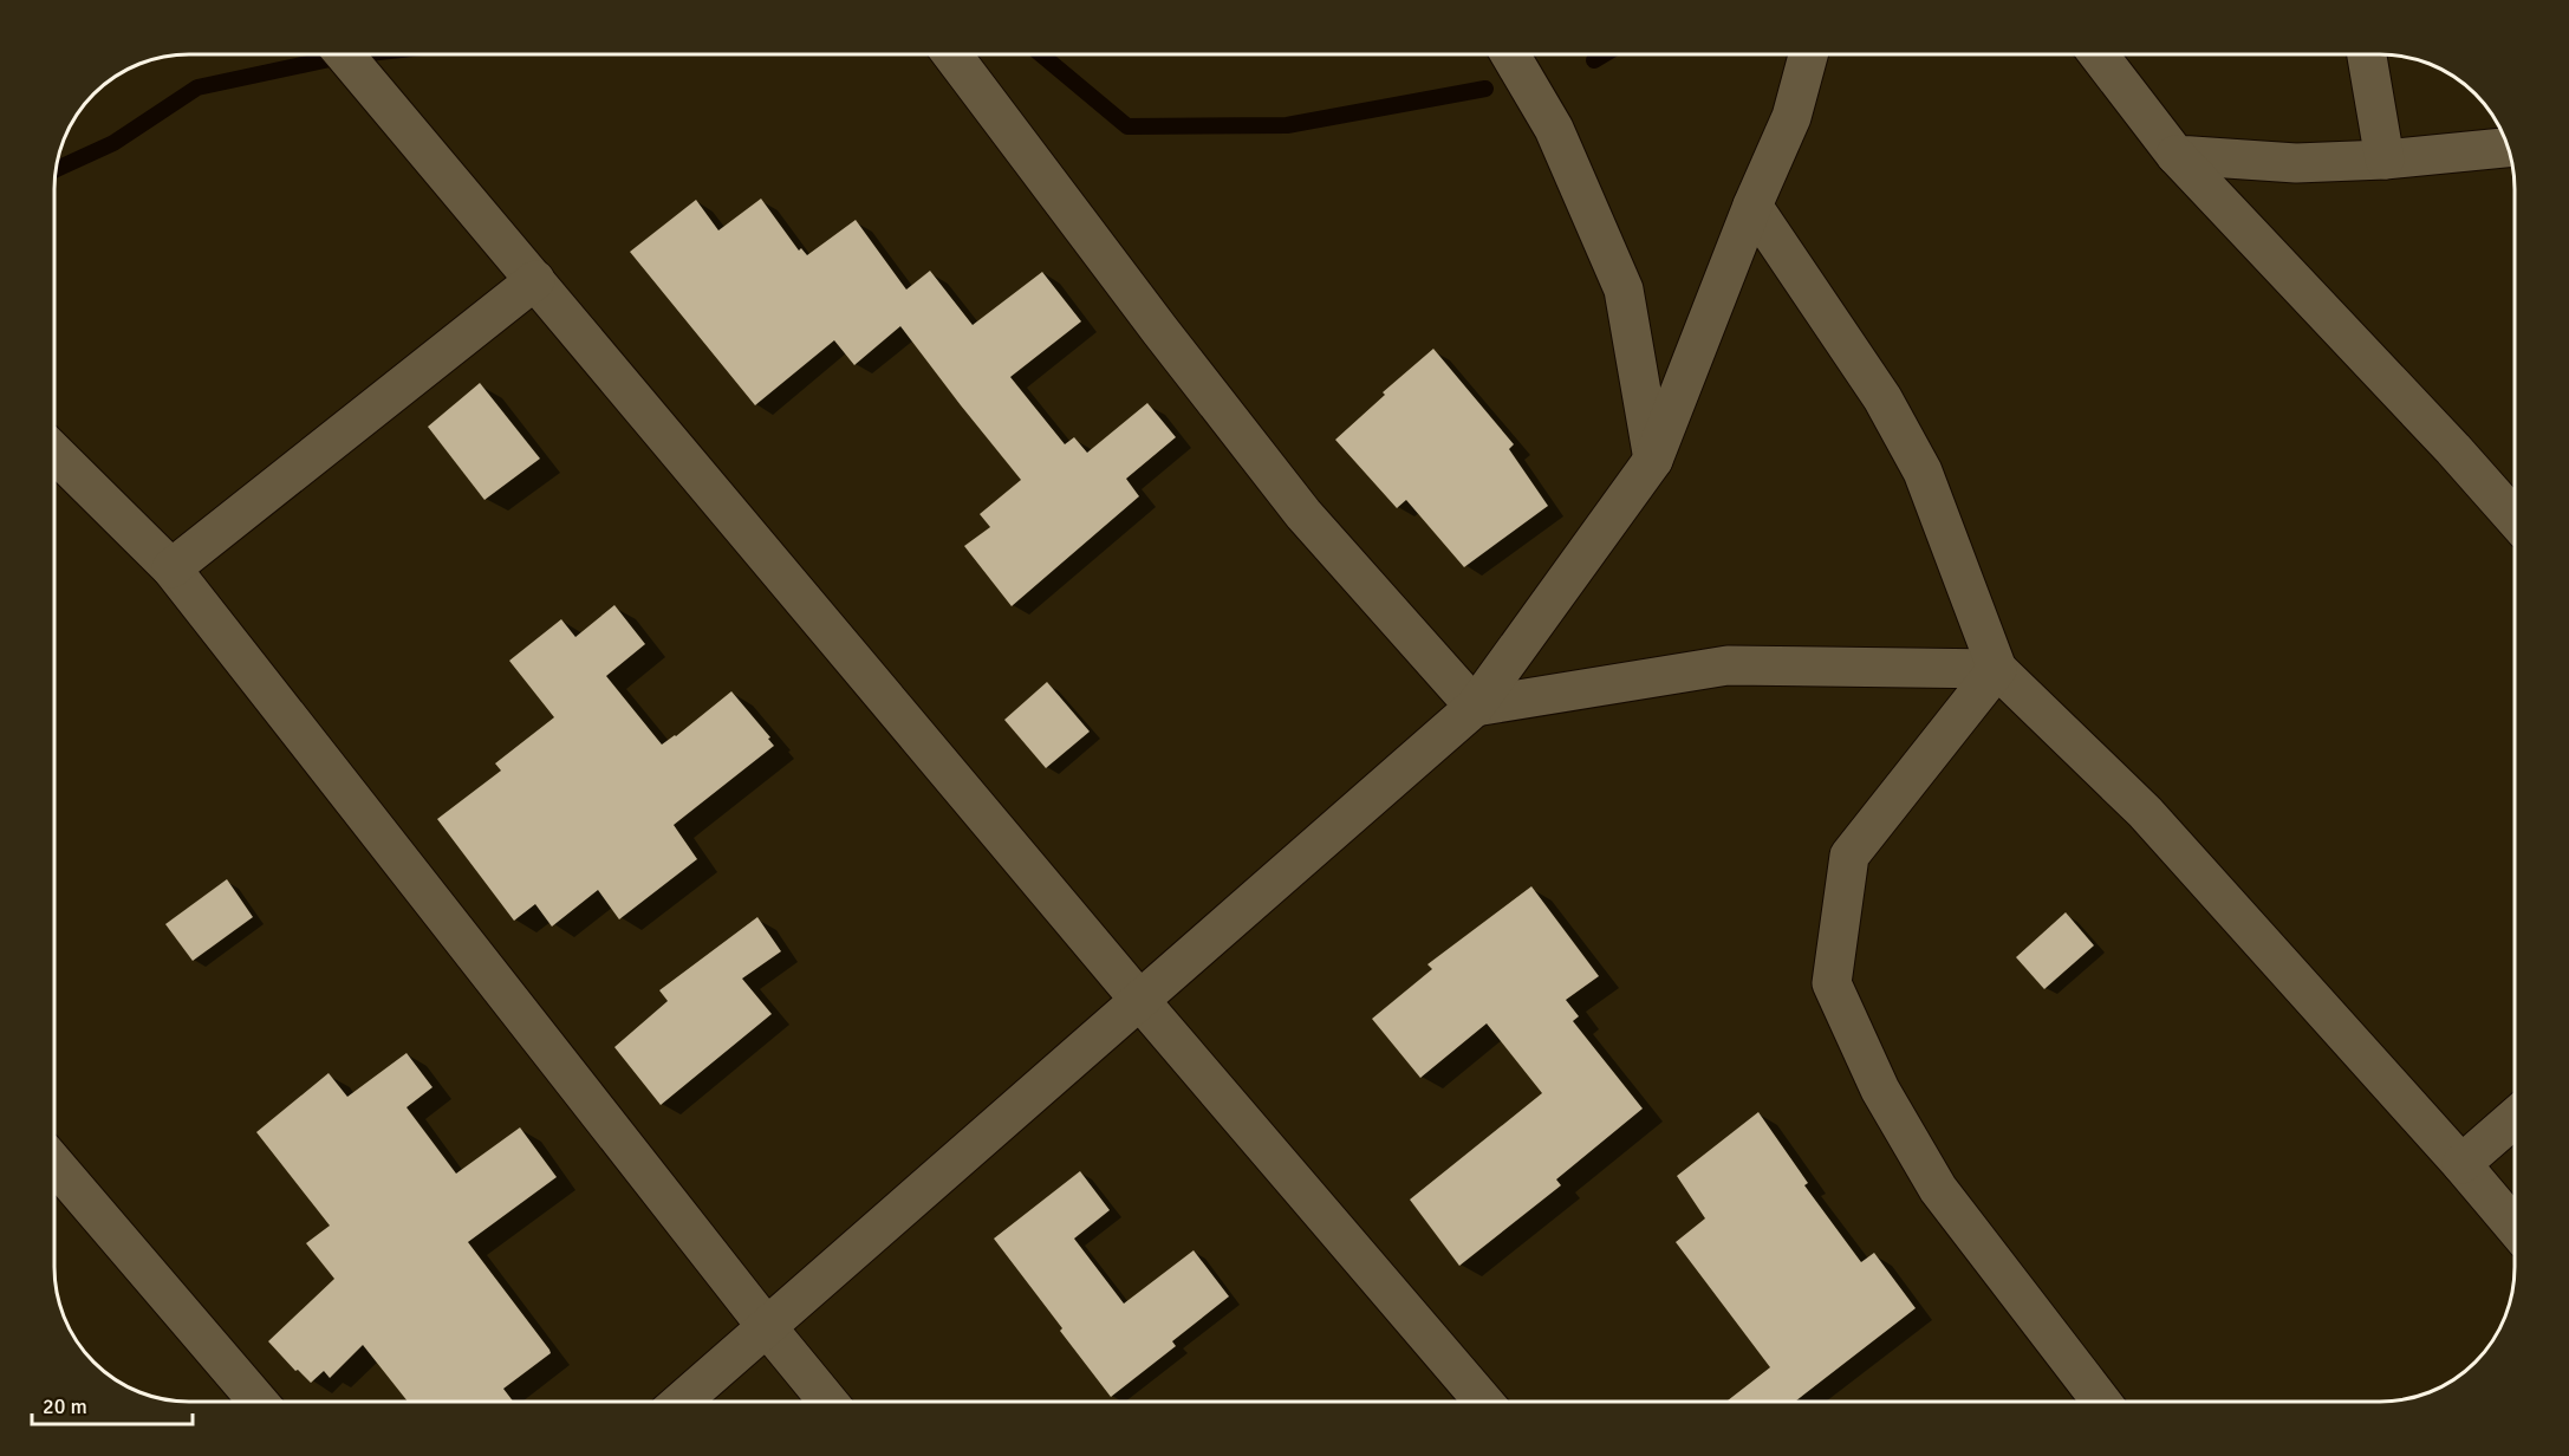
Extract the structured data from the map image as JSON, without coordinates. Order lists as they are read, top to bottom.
{
  "scale_bar": "20 m"
}
